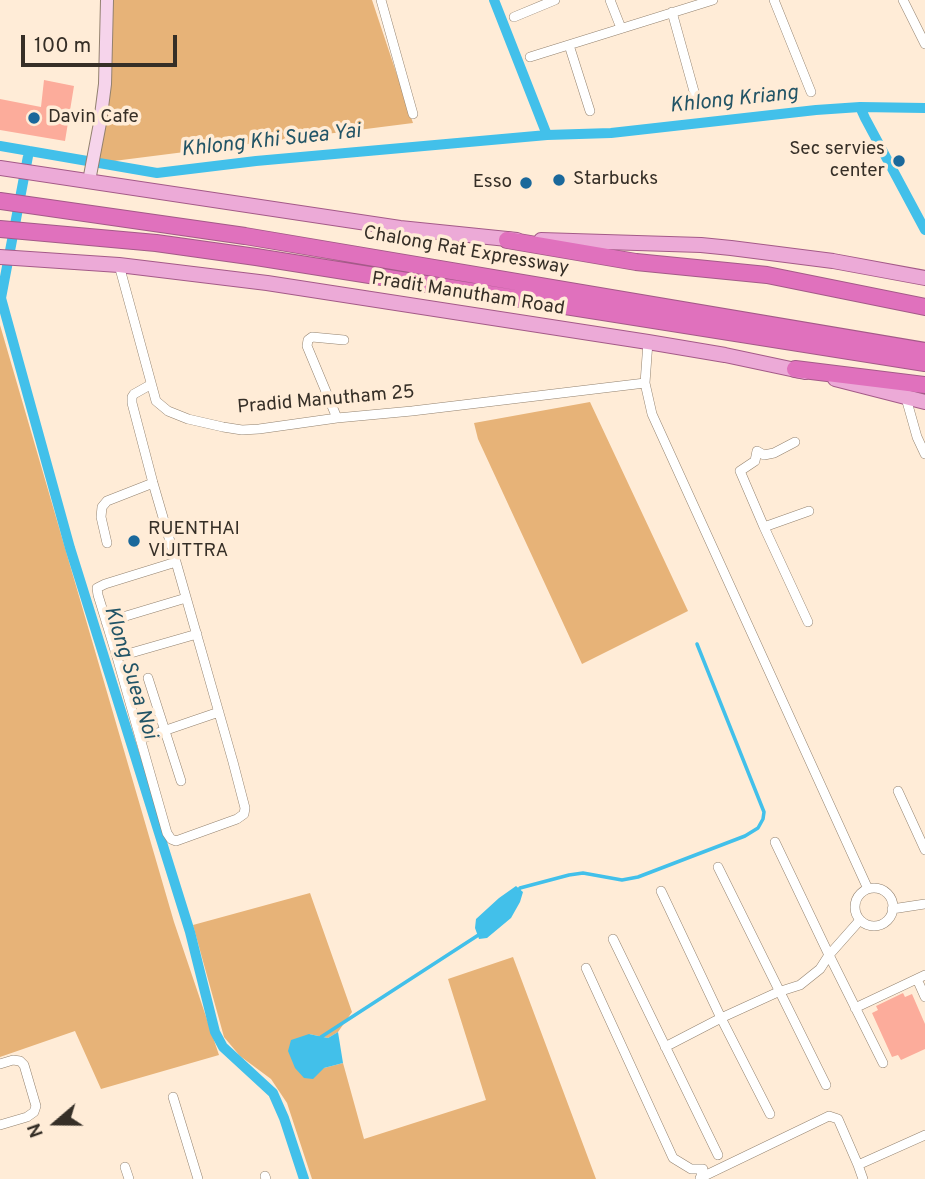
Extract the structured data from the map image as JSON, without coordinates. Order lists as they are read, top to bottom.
{
  "streets": {
    "highway": ["Chalong Rat Expressway"],
    "main road": ["Pradit Manutham Road"],
    "street": ["Pradid Manutham 25"]
  },
  "crossings": [
    ["Pradit Manutham Road", "Pradid Manutham 25"]
  ],
  "water": ["Khlong Kriang", "Khlong Khi Suea Yai", "Klong Suea Noi"],
  "places": [
    "Davin Cafe",
    "Sec servies center",
    "Starbucks",
    "Esso",
    "RUENTHAI VIJITTRA"
  ],
  "scale_bar": "100 m",
  "north": "left"
}
